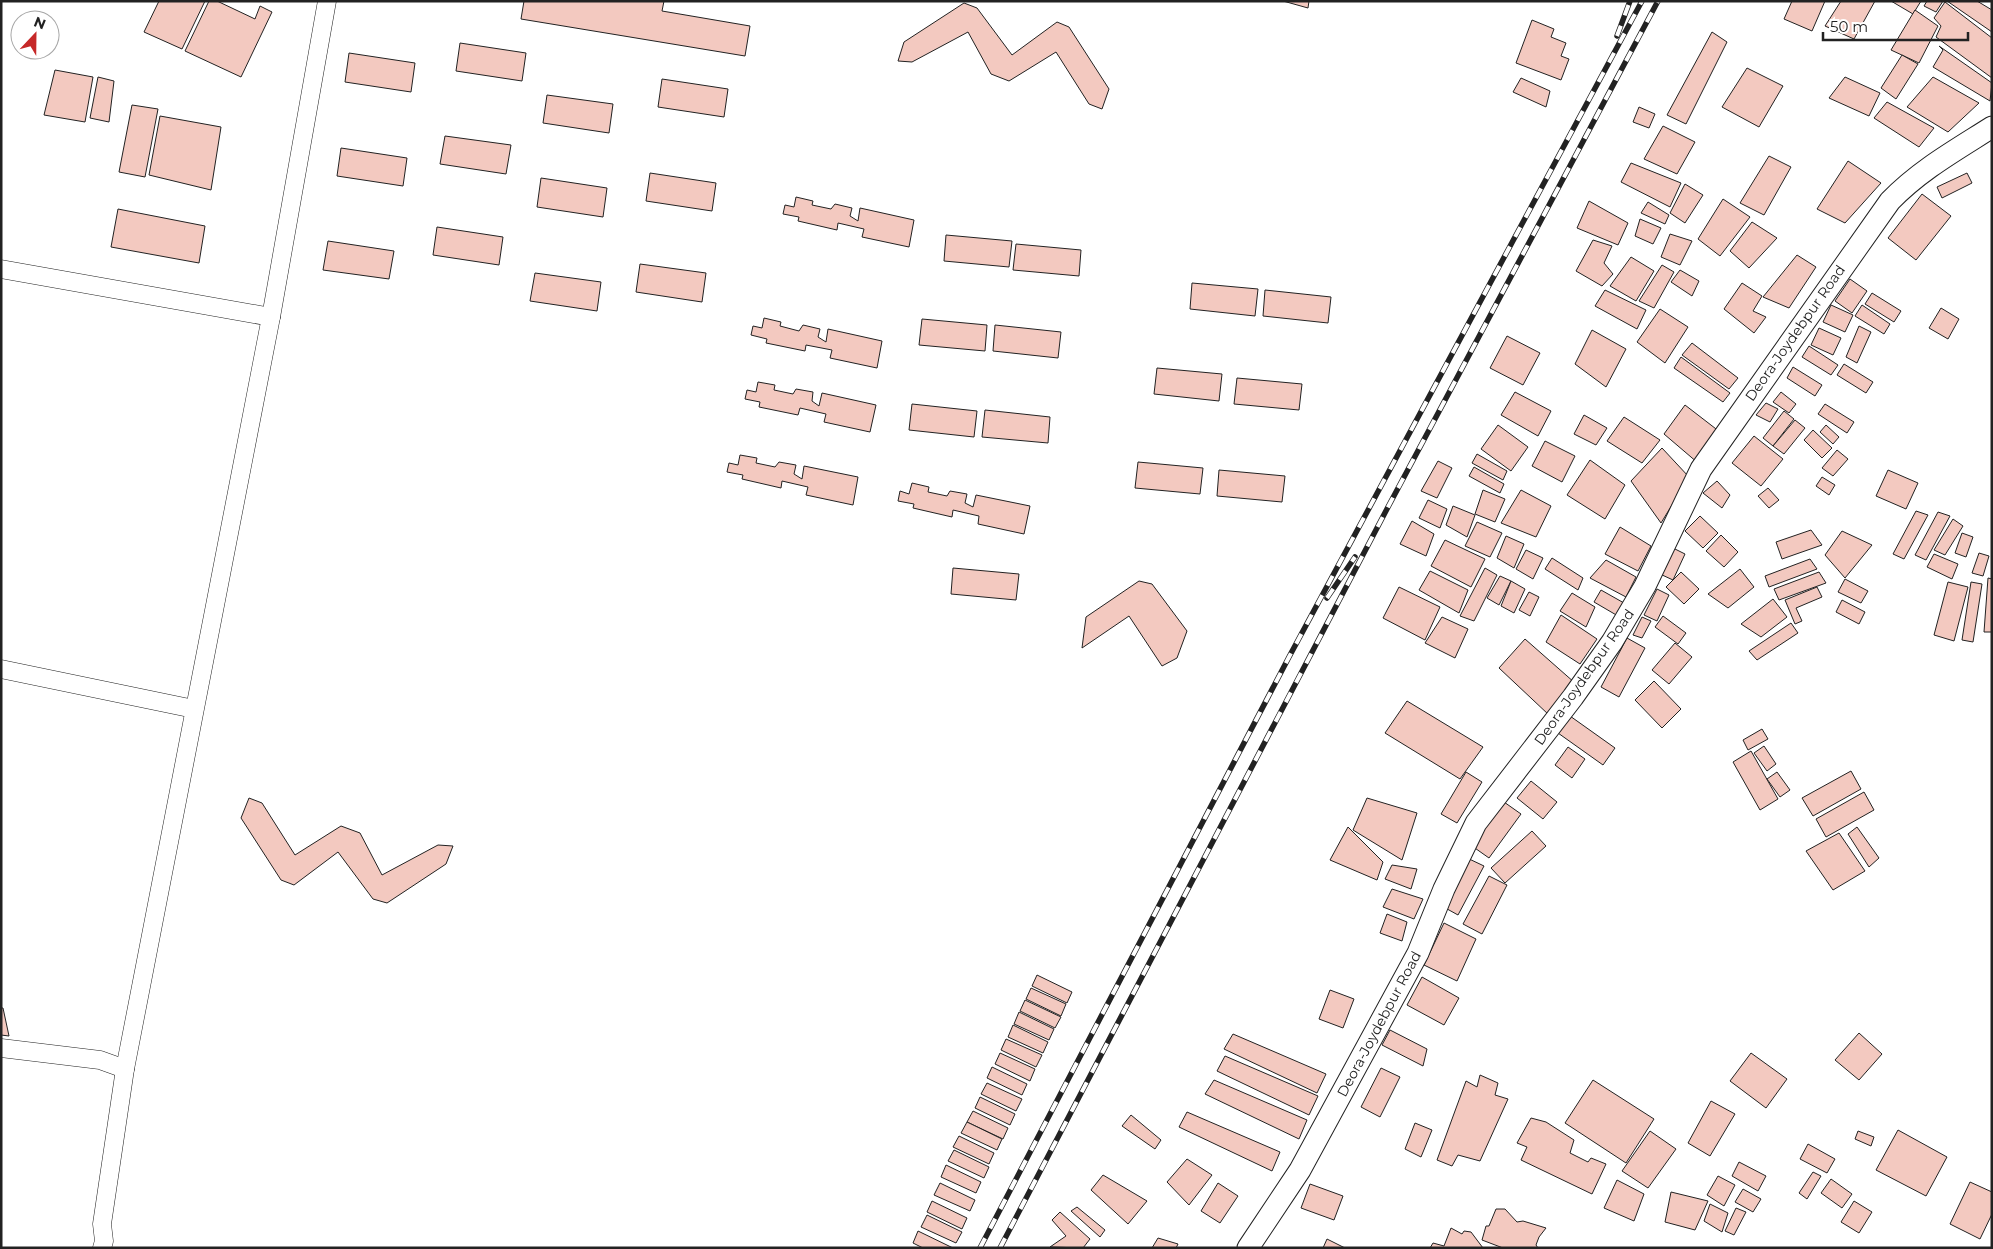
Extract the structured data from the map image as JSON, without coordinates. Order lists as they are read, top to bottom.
{
  "streets": {
    "street": ["Deora-Joydebpur Road"]
  },
  "scale_bar": "50 m",
  "north": "top"
}
